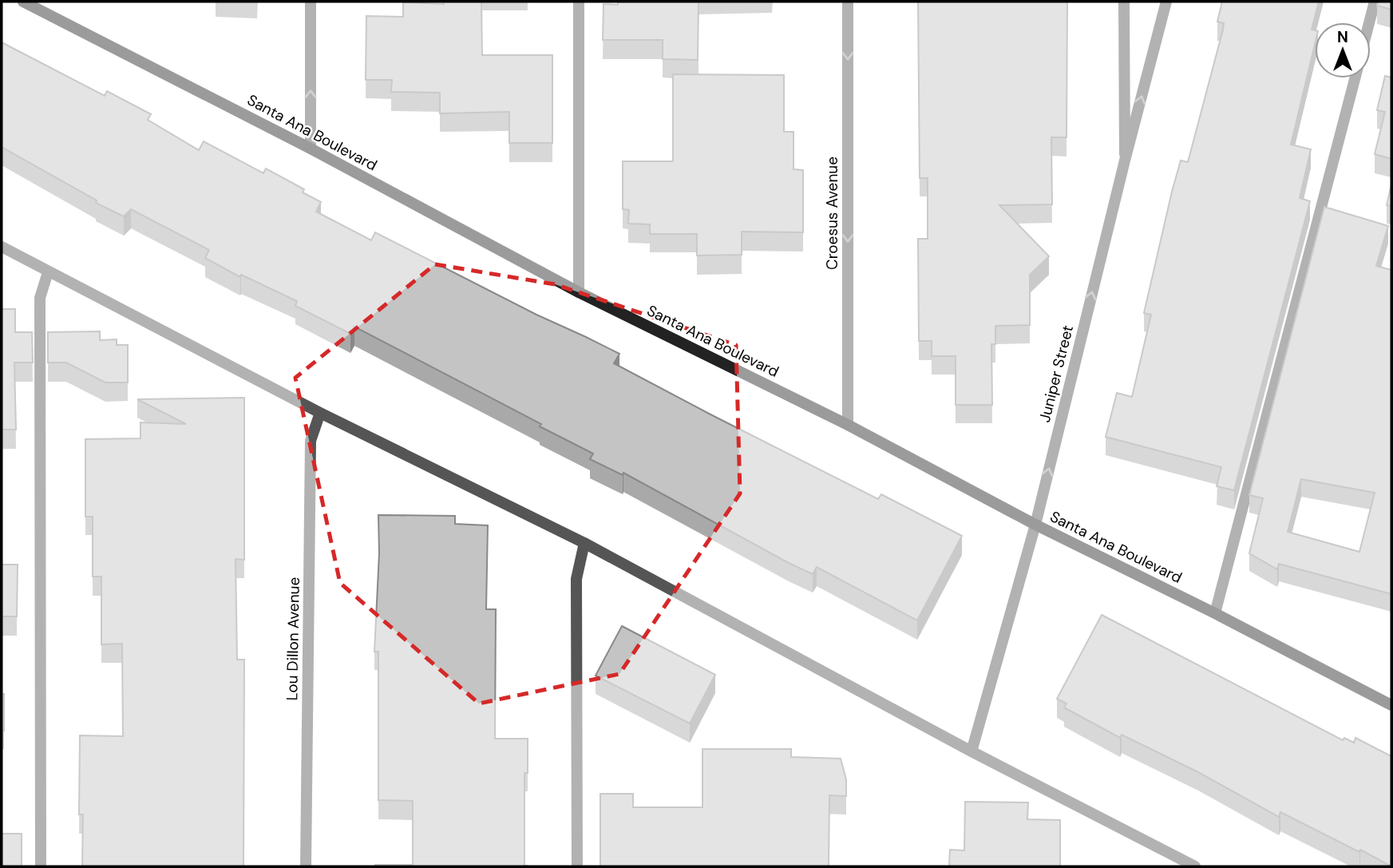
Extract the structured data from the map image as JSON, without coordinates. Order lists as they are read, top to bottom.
{
  "streets": {
    "street": [
      "Santa Ana Boulevard",
      "Croesus Avenue",
      "Juniper Street",
      "Lou Dillon Avenue"
    ]
  },
  "crossings": [
    ["Santa Ana Boulevard", "Croesus Avenue"],
    ["Santa Ana Boulevard", "Juniper Street"]
  ],
  "one_way": ["Croesus Avenue", "Juniper Street"],
  "north": "top"
}
